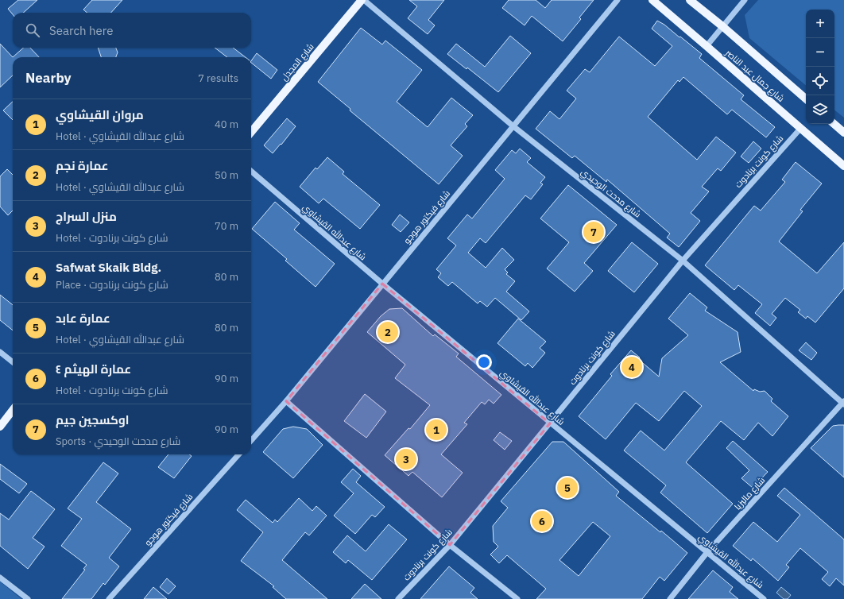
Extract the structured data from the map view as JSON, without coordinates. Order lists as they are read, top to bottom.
{
  "streets": {
    "main road": ["شارع المجدل", "شارع جمال عبد الناصر"],
    "street": [
      "شارع كونت برنادوت",
      "شارع مدحت الوحيدي",
      "شارع فيكتور هوجو",
      "شارع عبدالله القيشاوي",
      "شارع ماليزيا"
    ]
  },
  "crossings": [
    ["شارع المجدل", "شارع مدحت الوحيدي"],
    ["شارع جمال عبد الناصر", "شارع كونت برنادوت"],
    ["شارع كونت برنادوت", "شارع مدحت الوحيدي"],
    ["شارع كونت برنادوت", "شارع عبدالله القيشاوي"],
    ["شارع مدحت الوحيدي", "شارع فيكتور هوجو"],
    ["شارع مدحت الوحيدي", "شارع ماليزيا"],
    ["شارع فيكتور هوجو", "شارع عبدالله القيشاوي"],
    ["شارع عبدالله القيشاوي", "شارع ماليزيا"]
  ],
  "page": {
    "map_buttons": ["+", "−"],
    "search": "Search here",
    "heading": ["Nearby", "7 results"],
    "list": [
      {
        "mark": "1",
        "name": "مروان القيشاوي",
        "note": "Hotel · شارع عبدالله القيشاوي",
        "value": "40 m"
      },
      {
        "mark": "2",
        "name": "عمارة نجم",
        "note": "Hotel · شارع عبدالله القيشاوي",
        "value": "50 m"
      },
      {
        "mark": "3",
        "name": "منزل السراج",
        "note": "Hotel · شارع كونت برنادوت",
        "value": "70 m"
      },
      {
        "mark": "4",
        "name": "Safwat Skaik Bldg.",
        "note": "Place · شارع كونت برنادوت",
        "value": "80 m"
      },
      {
        "mark": "5",
        "name": "عمارة عابد",
        "note": "Hotel · شارع عبدالله القيشاوي",
        "value": "80 m"
      },
      {
        "mark": "6",
        "name": "عمارة الهيثم ٤",
        "note": "Hotel · شارع كونت برنادوت",
        "value": "90 m"
      },
      {
        "mark": "7",
        "name": "اوكسجين جيم",
        "note": "Sports · شارع مدحت الوحيدي",
        "value": "90 m"
      }
    ],
    "pins": [
      "7",
      "2",
      "4",
      "1",
      "3",
      "5",
      "6"
    ]
  }
}
